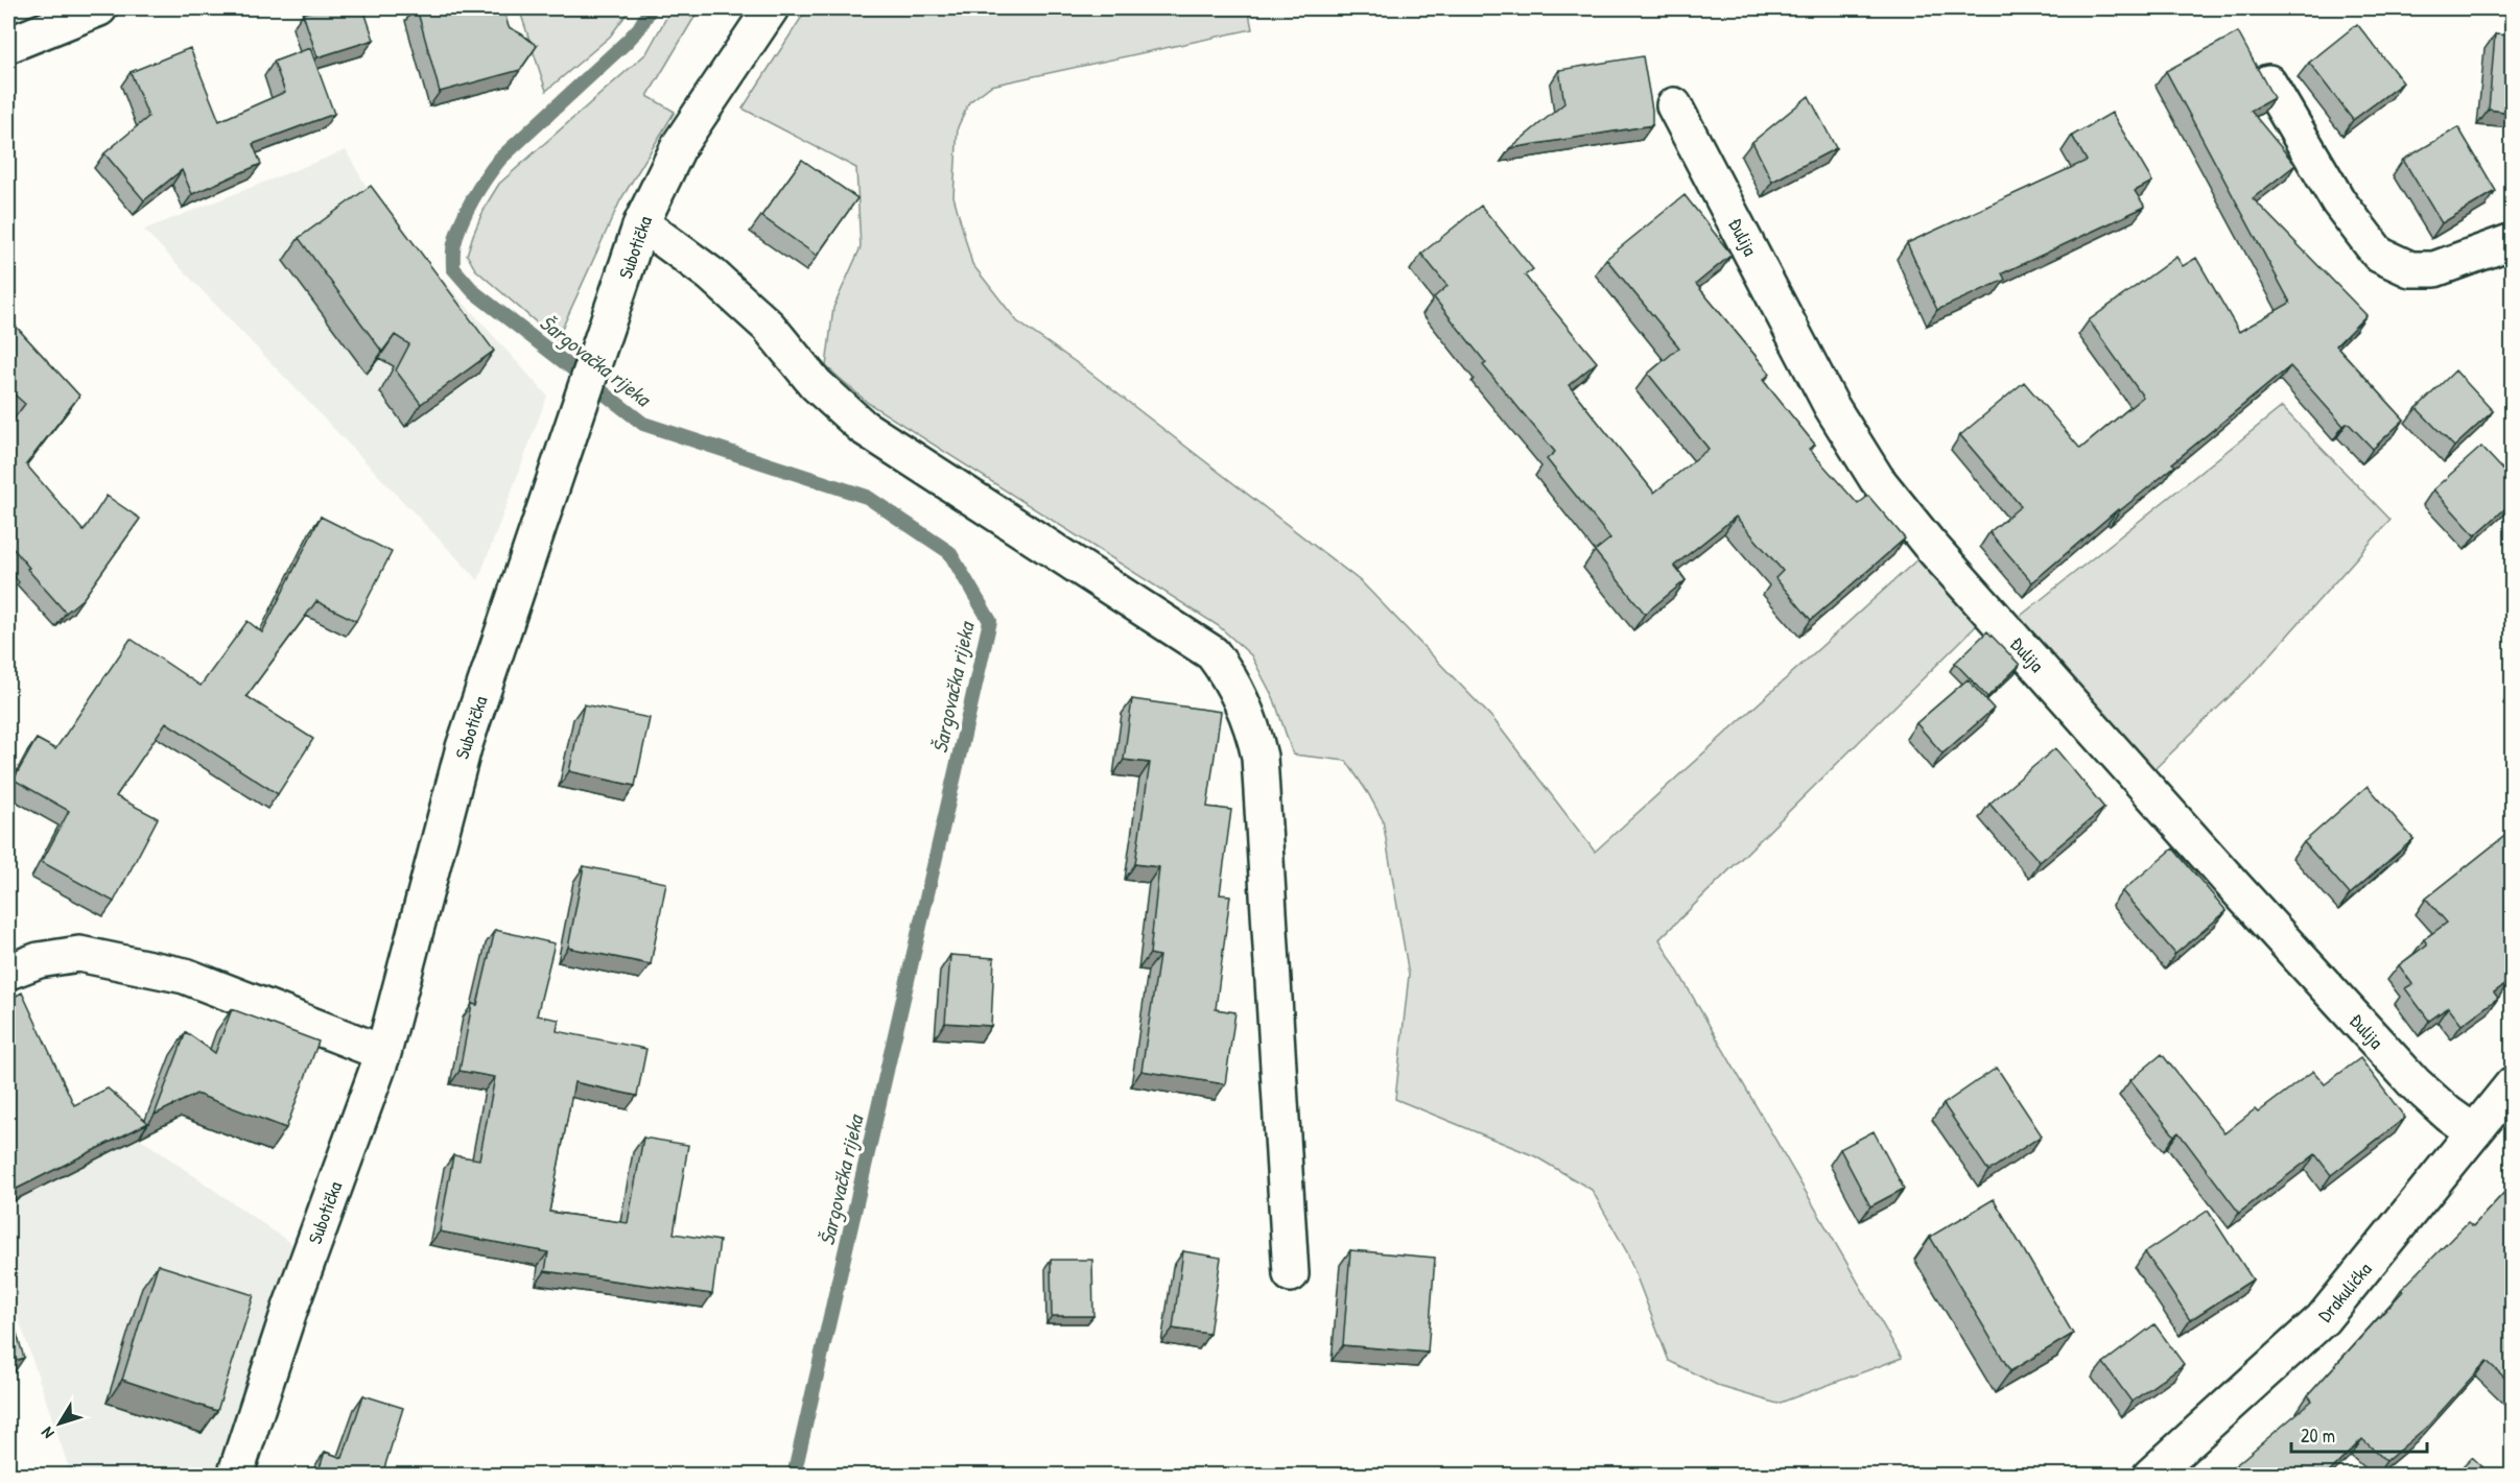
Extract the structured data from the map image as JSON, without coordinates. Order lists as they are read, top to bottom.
{
  "streets": {
    "street": ["Đulija", "Subotička", "Drakulićka"]
  },
  "crossings": [
    ["Đulija", "Drakulićka"]
  ],
  "water": ["Šargovačka rijeka"],
  "scale_bar": "20 m",
  "north": "bottom left"
}
